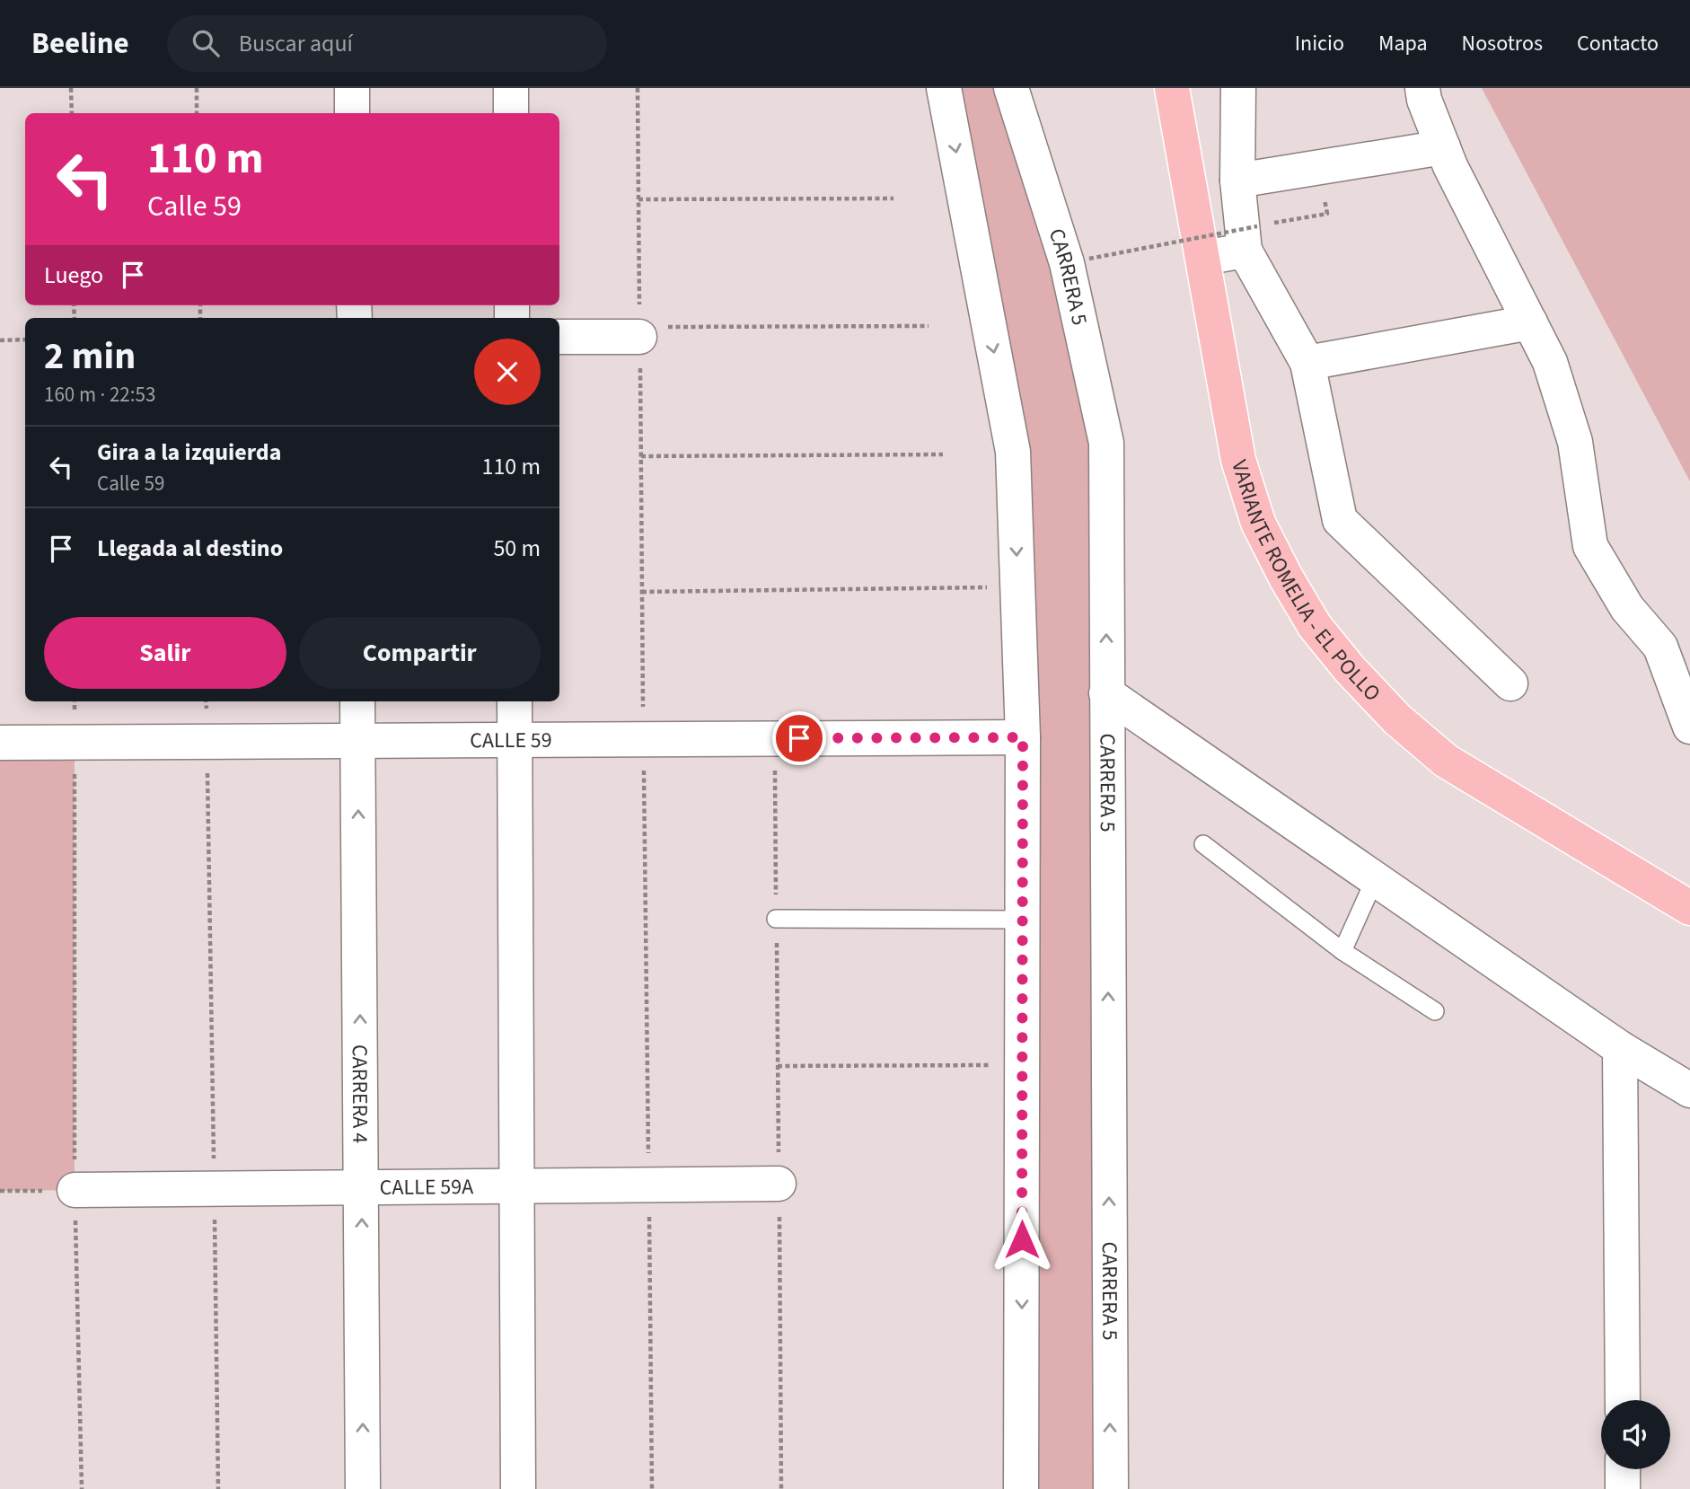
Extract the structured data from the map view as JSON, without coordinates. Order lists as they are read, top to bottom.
{
  "streets": {
    "highway": ["VARIANTE ROMELIA - EL POLLO"],
    "street": [
      "CARRERA 5",
      "CALLE 59",
      "CARRERA 4",
      "CALLE 59A"
    ]
  },
  "crossings": [
    ["CALLE 59", "CARRERA 4"],
    ["CARRERA 4", "CALLE 59A"]
  ],
  "page": {
    "header": "Beeline",
    "search": "Buscar aquí",
    "nav": [
      "Inicio",
      "Mapa",
      "Nosotros",
      "Contacto"
    ],
    "turn": ["110 m", "Calle 59"],
    "then": "Luego",
    "heading": ["2 min", "160 m · 22:53"],
    "list": [
      {
        "name": "Gira a la izquierda",
        "note": "Calle 59",
        "value": "110 m"
      },
      {
        "name": "Llegada al destino",
        "value": "50 m"
      }
    ],
    "buttons": ["Salir", "Compartir"]
  }
}
